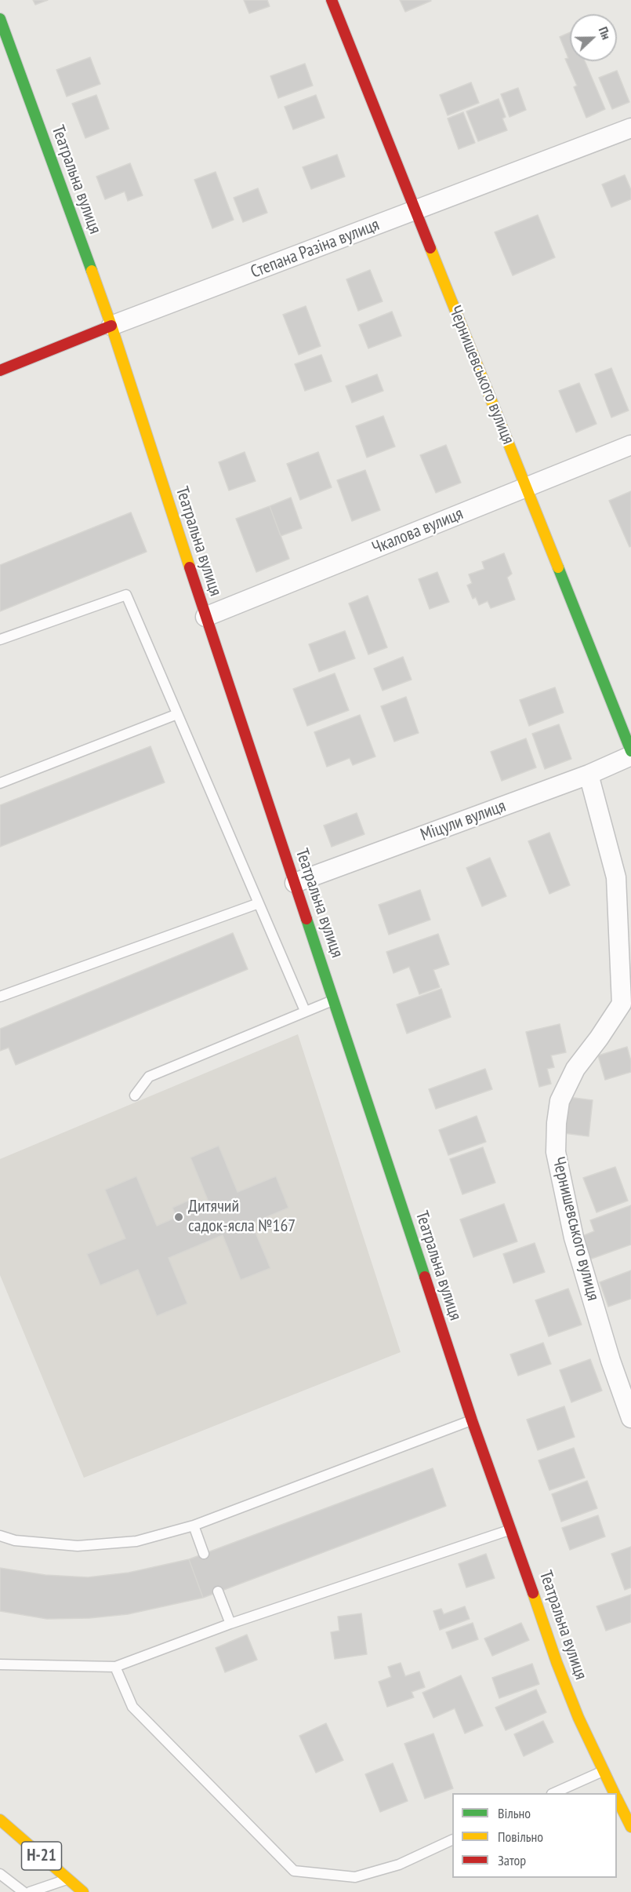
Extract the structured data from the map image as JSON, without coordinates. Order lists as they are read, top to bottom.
{
  "streets": {
    "street": [
      "Театральна вулиця",
      "Степана Разіна вулиця",
      "Чернишевського вулиця",
      "Чкалова вулиця",
      "Міцули вулиця",
      "Н-21"
    ]
  },
  "crossings": [
    ["Театральна вулиця", "Степана Разіна вулиця"],
    ["Театральна вулиця", "Чкалова вулиця"],
    ["Театральна вулиця", "Міцули вулиця"],
    ["Степана Разіна вулиця", "Чернишевського вулиця"],
    ["Чернишевського вулиця", "Чкалова вулиця"],
    ["Чернишевського вулиця", "Міцули вулиця"]
  ],
  "places": ["Дитячий садок-ясла №167"],
  "legend": ["Вільно", "Повільно", "Затор"],
  "north": "right"
}
